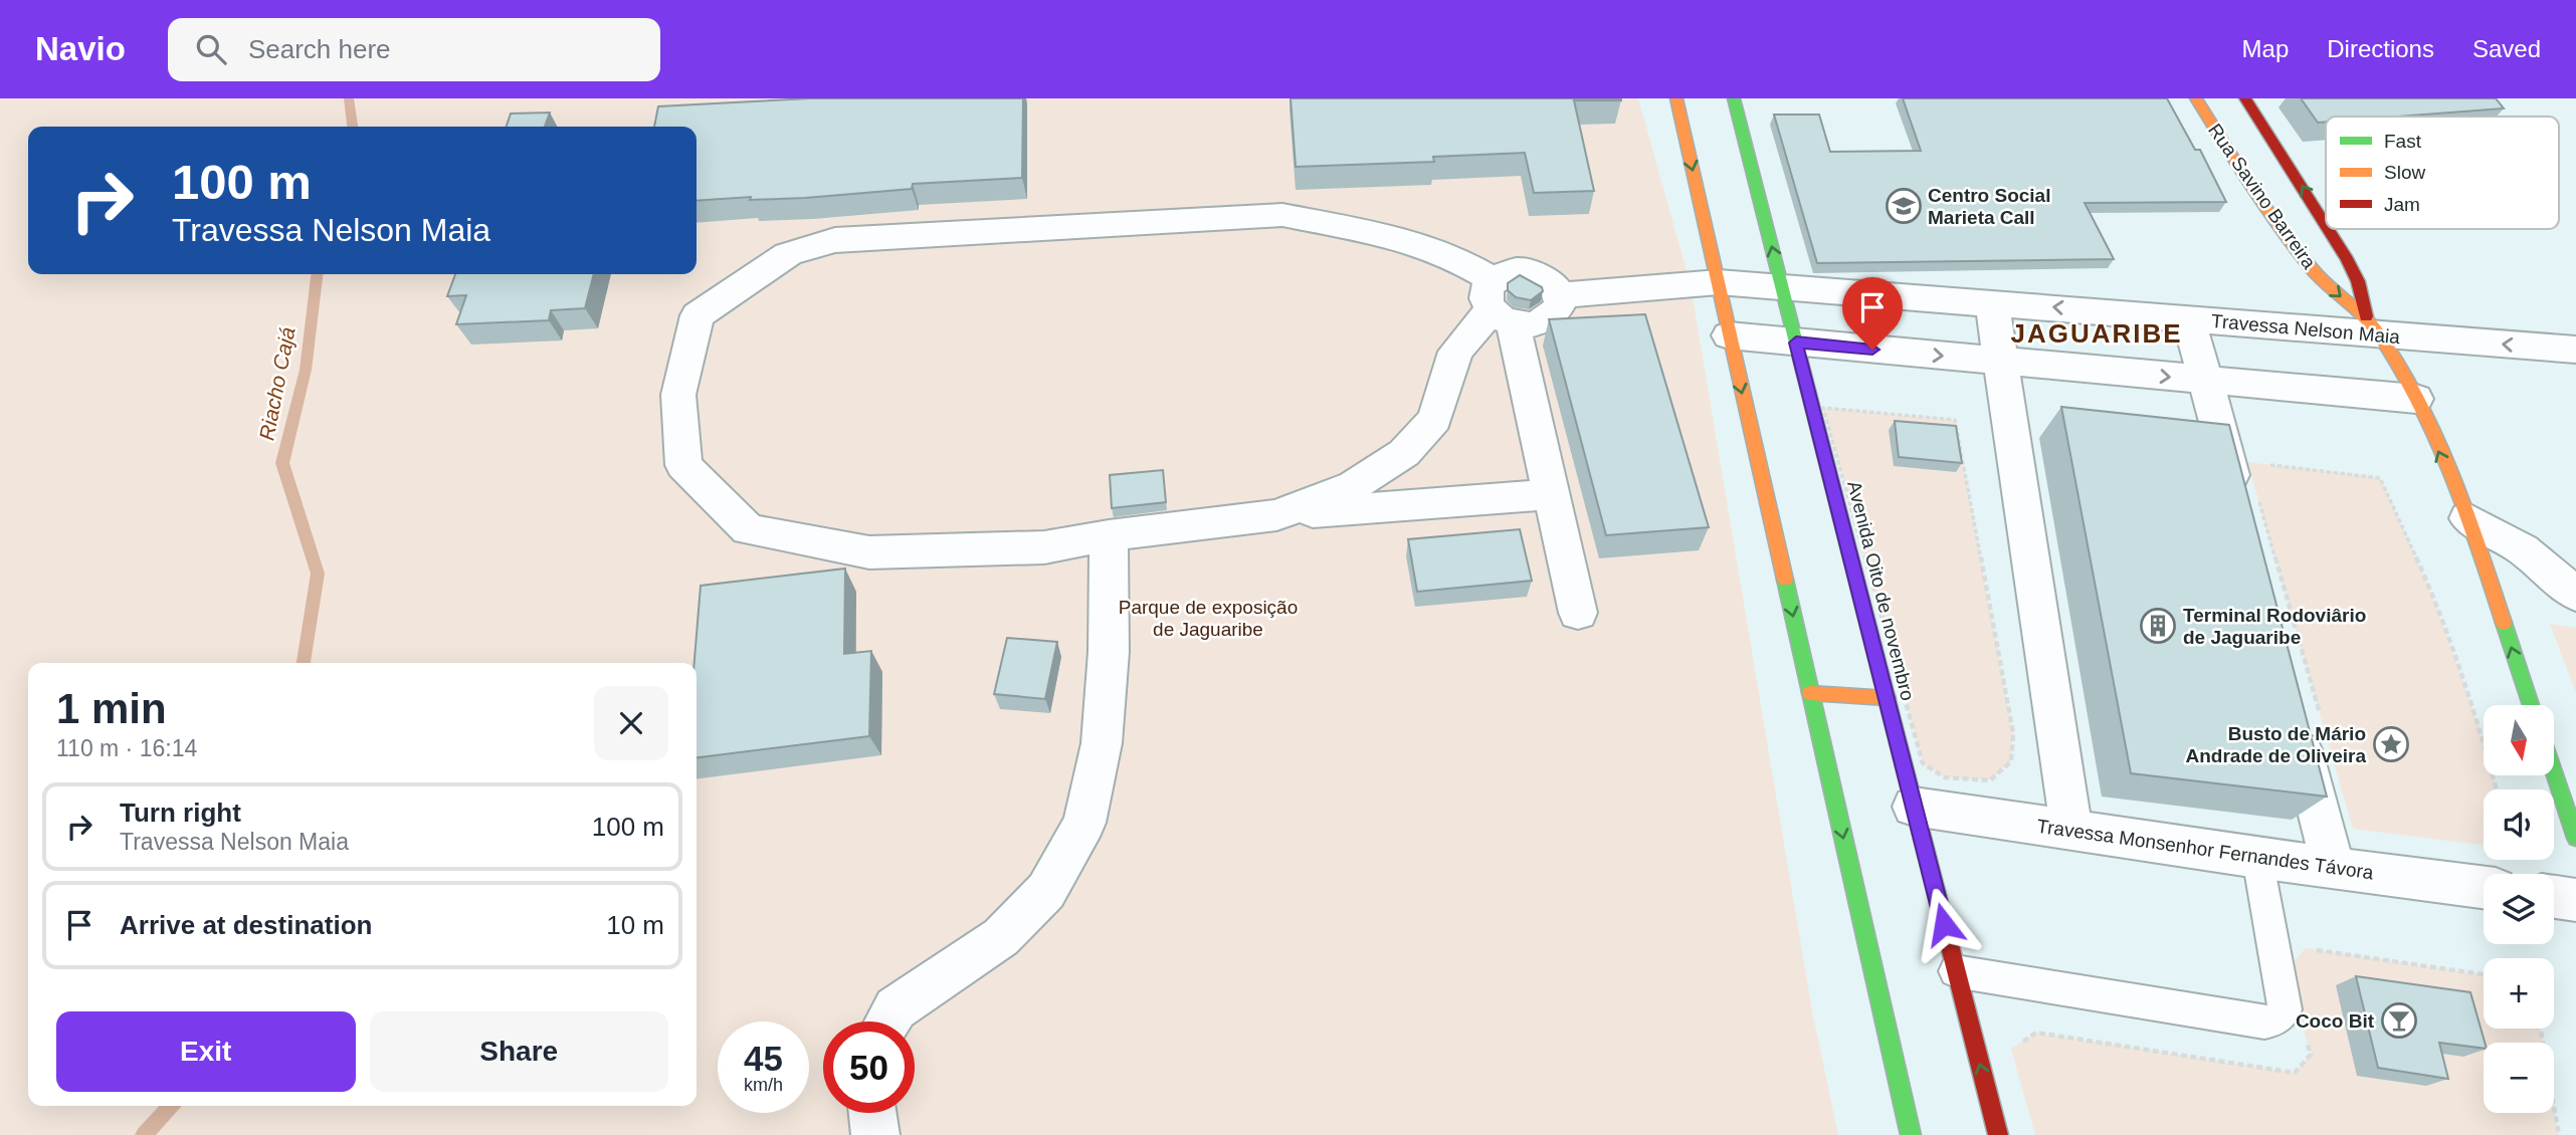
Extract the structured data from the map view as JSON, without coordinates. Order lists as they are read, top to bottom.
{
  "streets": {
    "main road": ["Rua Savino Barreira", "Avenida Oito de novembro"],
    "street": ["Travessa Nelson Maia", "Travessa Monsenhor Fernandes Távora"]
  },
  "crossings": [
    ["Rua Savino Barreira", "Travessa Nelson Maia"],
    ["Travessa Nelson Maia", "Avenida Oito de novembro"],
    ["Avenida Oito de novembro", "Travessa Monsenhor Fernandes Távora"]
  ],
  "districts": ["JAGUARIBE"],
  "water": ["Riacho Cajá"],
  "parks": ["Parque de exposição de Jaguaribe"],
  "places": {
    "school or university": ["Centro Social Marieta Call"],
    "building": ["Terminal Rodoviârio de Jaguaribe"],
    "place": ["Busto de Mário Andrade de Oliveira"],
    "bar": ["Coco Bit"]
  },
  "legend": ["Fast", "Slow", "Jam"],
  "north": "bottom",
  "page": {
    "header": "Navio",
    "search": "Search here",
    "nav": ["Map", "Directions", "Saved"],
    "turn": ["100 m", "Travessa Nelson Maia"],
    "heading": ["1 min", "110 m · 16:14"],
    "map_buttons": ["+", "−"],
    "list": [
      {
        "name": "Turn right",
        "note": "Travessa Nelson Maia",
        "value": "100 m"
      },
      {
        "name": "Arrive at destination",
        "value": "10 m"
      }
    ],
    "buttons": ["Exit", "Share"],
    "speed": "45 km/h",
    "limit": "50"
  }
}
